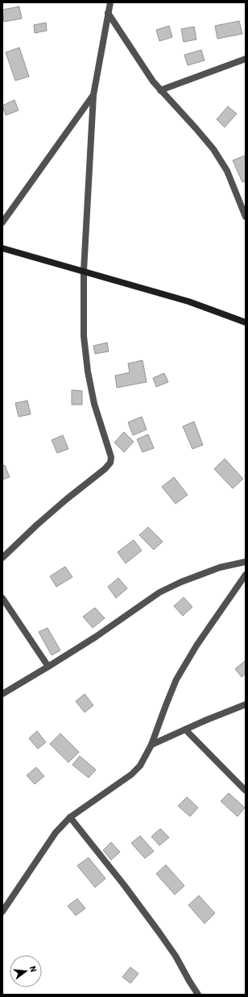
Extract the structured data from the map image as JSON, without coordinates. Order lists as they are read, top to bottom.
{
  "north": "right"
}
